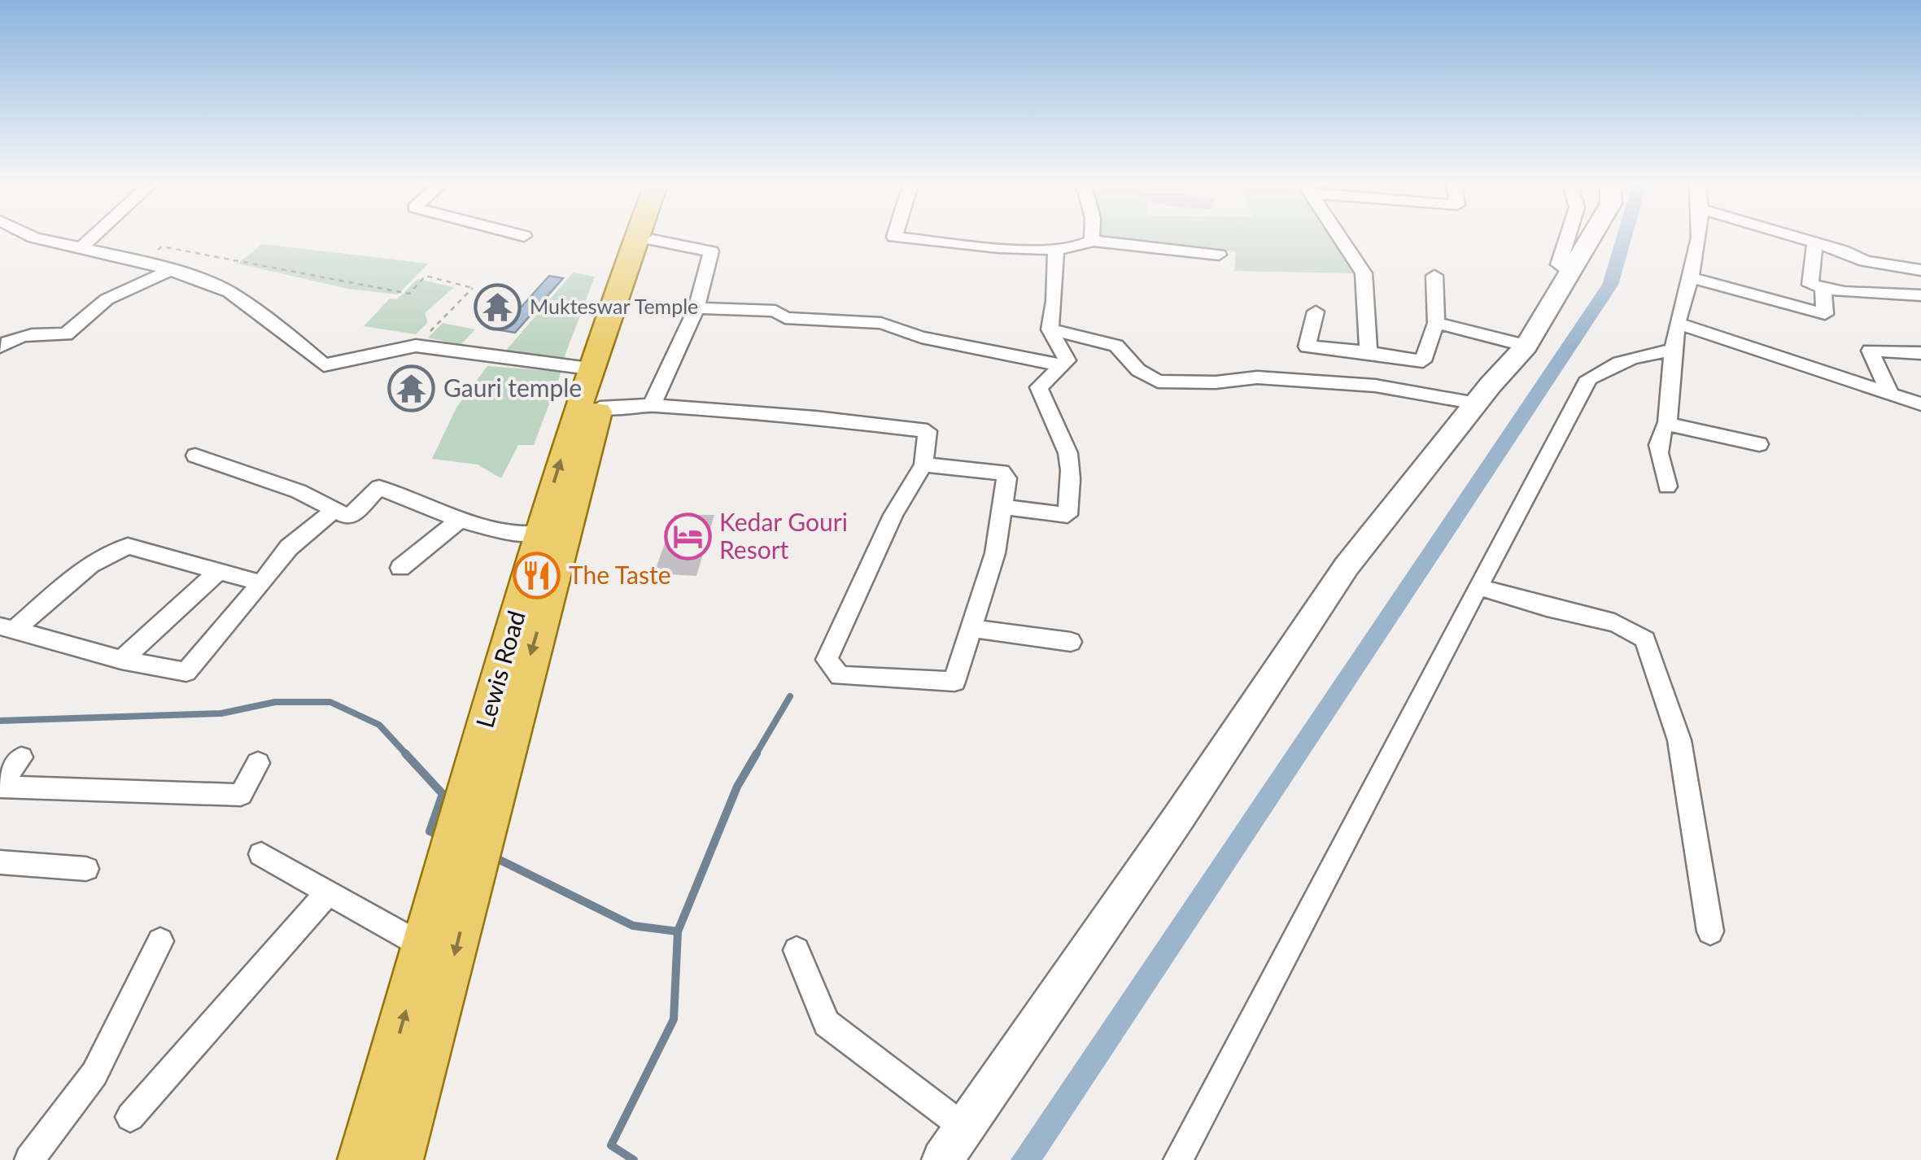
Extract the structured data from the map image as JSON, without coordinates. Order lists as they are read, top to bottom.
{
  "streets": {
    "main road": ["Lewis Road"]
  },
  "places": {
    "temple": ["Mukteswar Temple", "Gauri temple"],
    "hotel": ["Kedar Gouri Resort"],
    "restaurant": ["The Taste"]
  }
}
